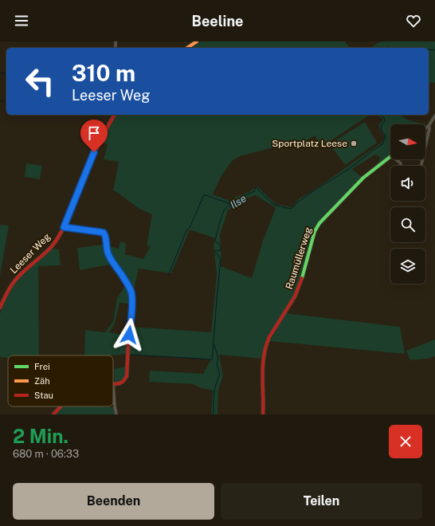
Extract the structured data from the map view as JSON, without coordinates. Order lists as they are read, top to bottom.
{
  "streets": {
    "street": ["Leeser Weg", "Raumüllerweg"]
  },
  "water": ["Ilse"],
  "places": ["Sportplatz Leese"],
  "legend": ["Frei", "Zäh", "Stau"],
  "north": "right",
  "page": {
    "header": "Beeline",
    "turn": ["310 m", "Leeser Weg"],
    "heading": ["2 Min.", "680 m · 06:33"],
    "buttons": ["Beenden", "Teilen"]
  }
}
